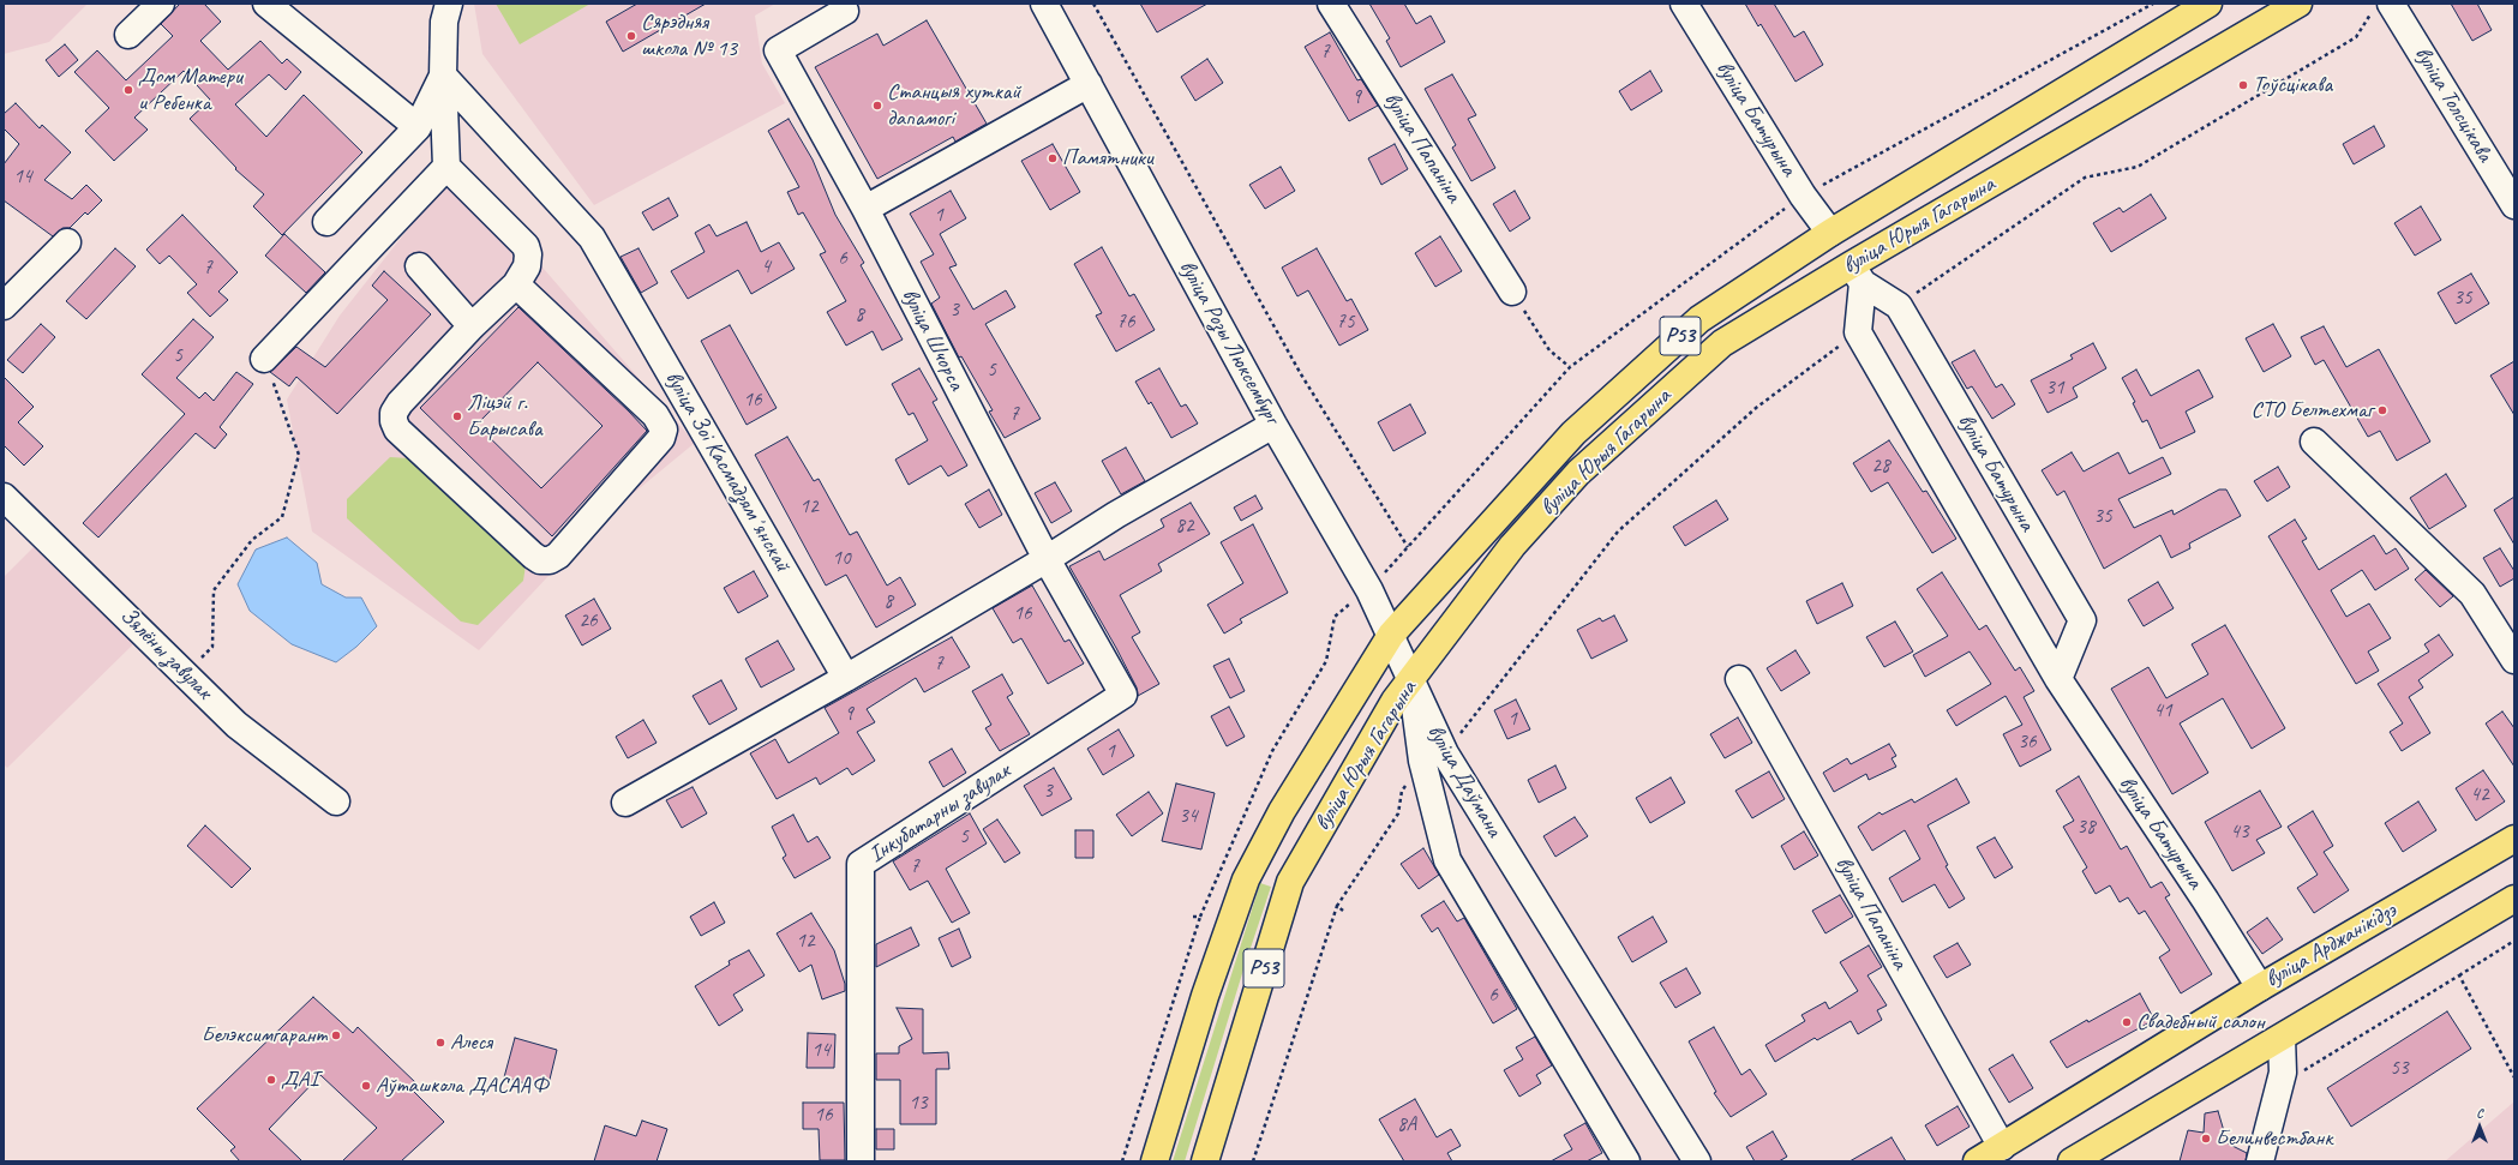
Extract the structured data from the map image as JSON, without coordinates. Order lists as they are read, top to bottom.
{
  "streets": {
    "main road": ["вуліца Юрыя Гагарына", "Р53", "вуліца Арджанікідзэ"],
    "street": [
      "вуліца Толсцікава",
      "вуліца Батурына",
      "вуліца Папаніна",
      "вуліца Шчорса",
      "вуліца Розы Люксембург",
      "вуліца Зоі Касмадзямʼянскай",
      "Зялёны завулак",
      "вуліца Даўмана",
      "Інкубатарны завулак"
    ]
  },
  "crossings": [
    ["вуліца Батурына", "вуліца Юрыя Гагарына"],
    ["вуліца Батурына", "вуліца Арджанікідзэ"],
    ["вуліца Папаніна", "вуліца Арджанікідзэ"],
    ["вуліца Юрыя Гагарына", "вуліца Розы Люксембург"],
    ["вуліца Юрыя Гагарына", "вуліца Даўмана"],
    ["вуліца Шчорса", "Інкубатарны завулак"],
    ["вуліца Розы Люксембург", "вуліца Даўмана"]
  ],
  "places": [
    "Сярэдняя школа № 13",
    "Тоўсцікава",
    "Дом Матери и Ребенка",
    "Станцыя хуткай дапамогі",
    "Памятники",
    "СТО Белтехмаг",
    "Ліцэй г. Барысава",
    "Свадебный салон",
    "Белэксимгарант",
    "Алеся",
    "ДАІ",
    "Аўташкола ДАСААФ",
    "Белинвестбанк"
  ],
  "house_numbers": [
    "7",
    "9",
    "14",
    "1",
    "6",
    "4",
    "7",
    "35",
    "3",
    "8",
    "76",
    "75",
    "5",
    "5",
    "31",
    "16",
    "7",
    "28",
    "12",
    "35",
    "82",
    "10",
    "8",
    "16",
    "26",
    "7",
    "41",
    "9",
    "1",
    "36",
    "1",
    "3",
    "42",
    "34",
    "38",
    "43",
    "5",
    "7",
    "12",
    "6",
    "14",
    "53",
    "13",
    "16",
    "8А"
  ],
  "north": "top"
}
